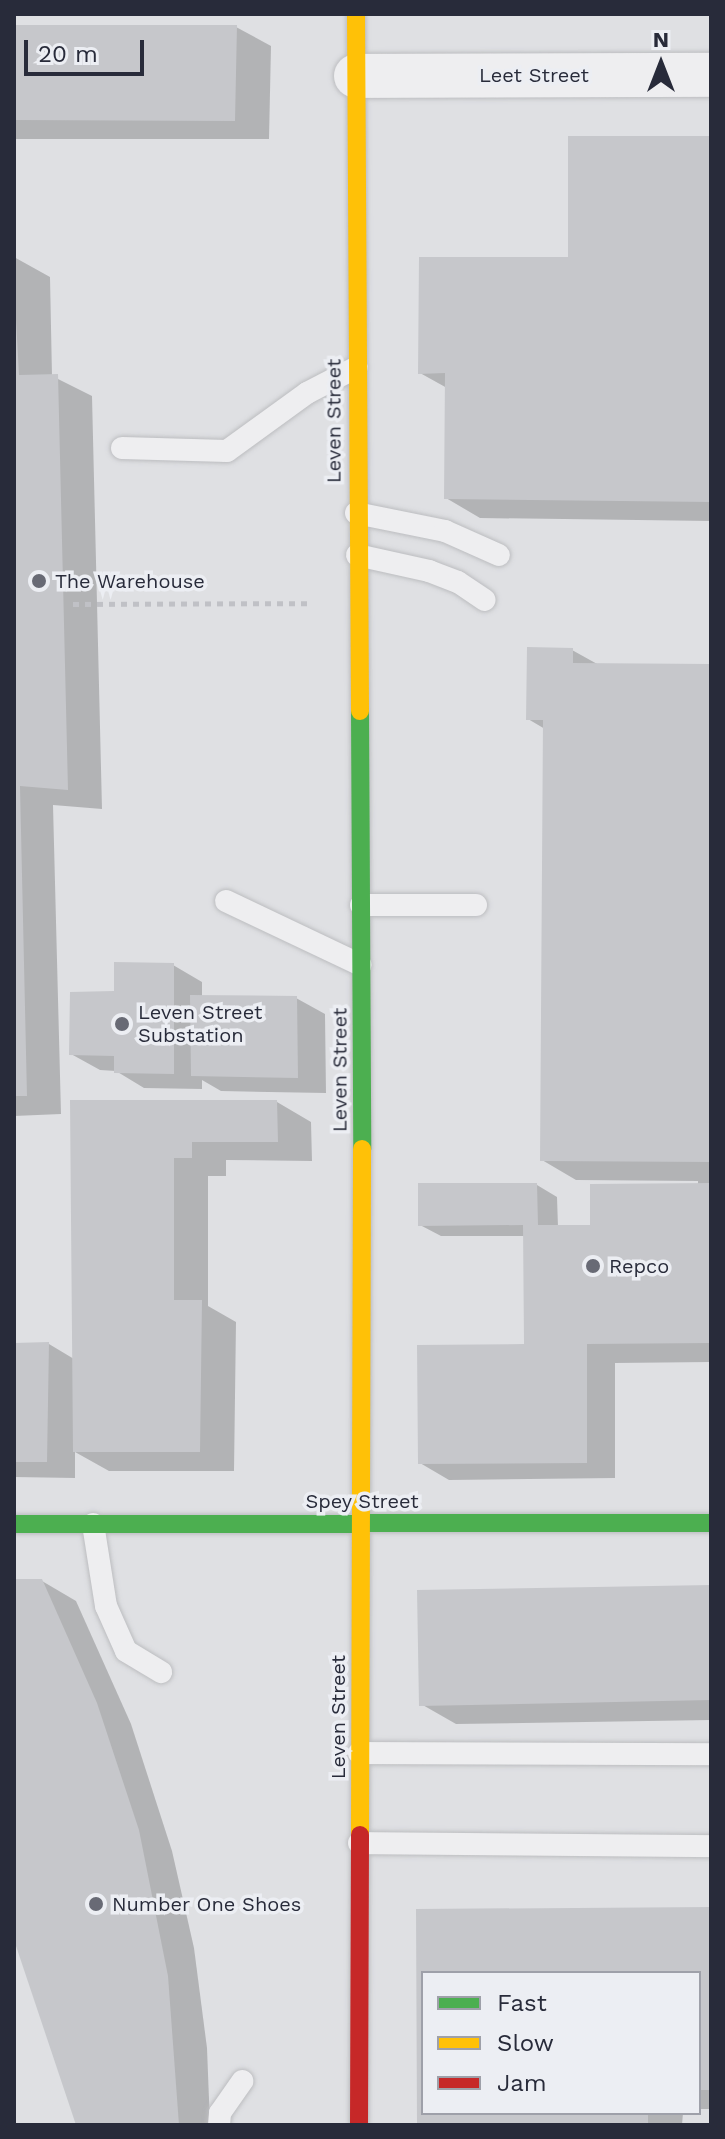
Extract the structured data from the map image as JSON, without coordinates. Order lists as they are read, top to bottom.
{
  "streets": {
    "street": ["Leet Street", "Leven Street", "Spey Street"]
  },
  "crossings": [
    ["Leet Street", "Leven Street"],
    ["Leven Street", "Spey Street"]
  ],
  "places": [
    "The Warehouse",
    "Leven Street Substation",
    "Repco",
    "Number One Shoes"
  ],
  "legend": ["Fast", "Slow", "Jam"],
  "scale_bar": "20 m",
  "north": "top"
}
